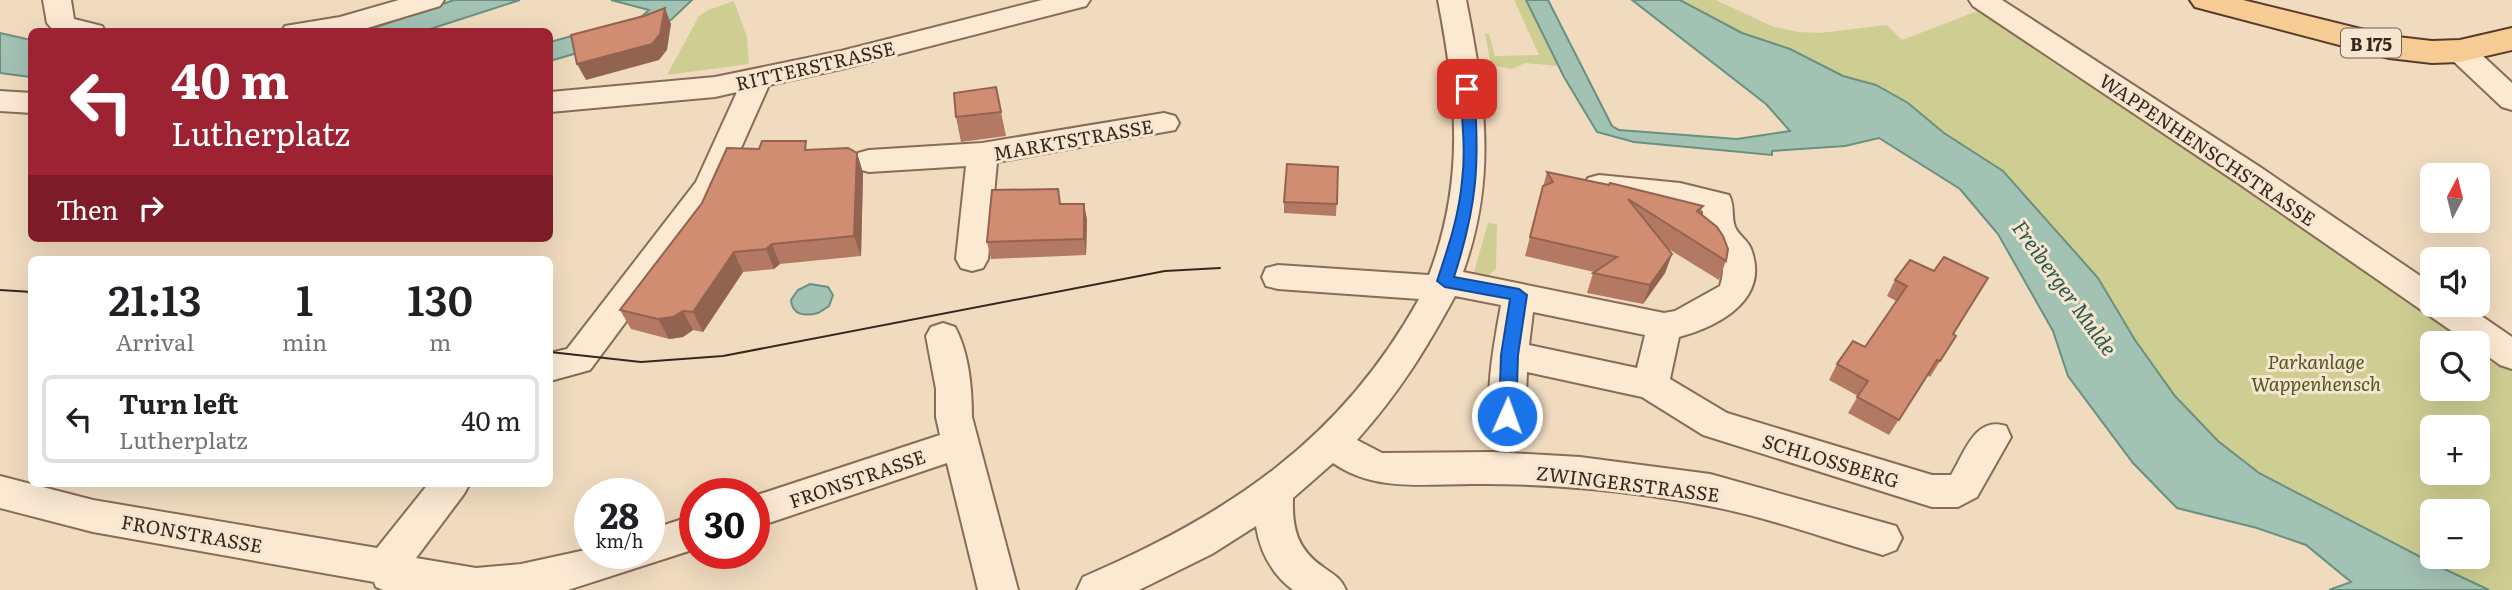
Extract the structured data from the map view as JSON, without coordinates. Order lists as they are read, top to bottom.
{
  "streets": {
    "main road": ["B 175"],
    "street": [
      "RITTERSTRASSE",
      "MARKTSTRASSE",
      "WAPPENHENSCHSTRASSE",
      "SCHLOSSBERG",
      "FRONSTRASSE",
      "ZWINGERSTRASSE"
    ]
  },
  "water": ["Freiberger Mulde"],
  "parks": ["Parkanlage Wappenhensch"],
  "north": "top",
  "page": {
    "turn": ["40 m", "Lutherplatz"],
    "map_buttons": ["+", "−"],
    "then": "Then",
    "eta": [
      "21:13",
      "Arrival",
      "1",
      "min",
      "130",
      "m"
    ],
    "list": [
      {
        "name": "Turn left",
        "note": "Lutherplatz",
        "value": "40 m"
      }
    ],
    "speed": "28 km/h",
    "limit": "30"
  }
}
